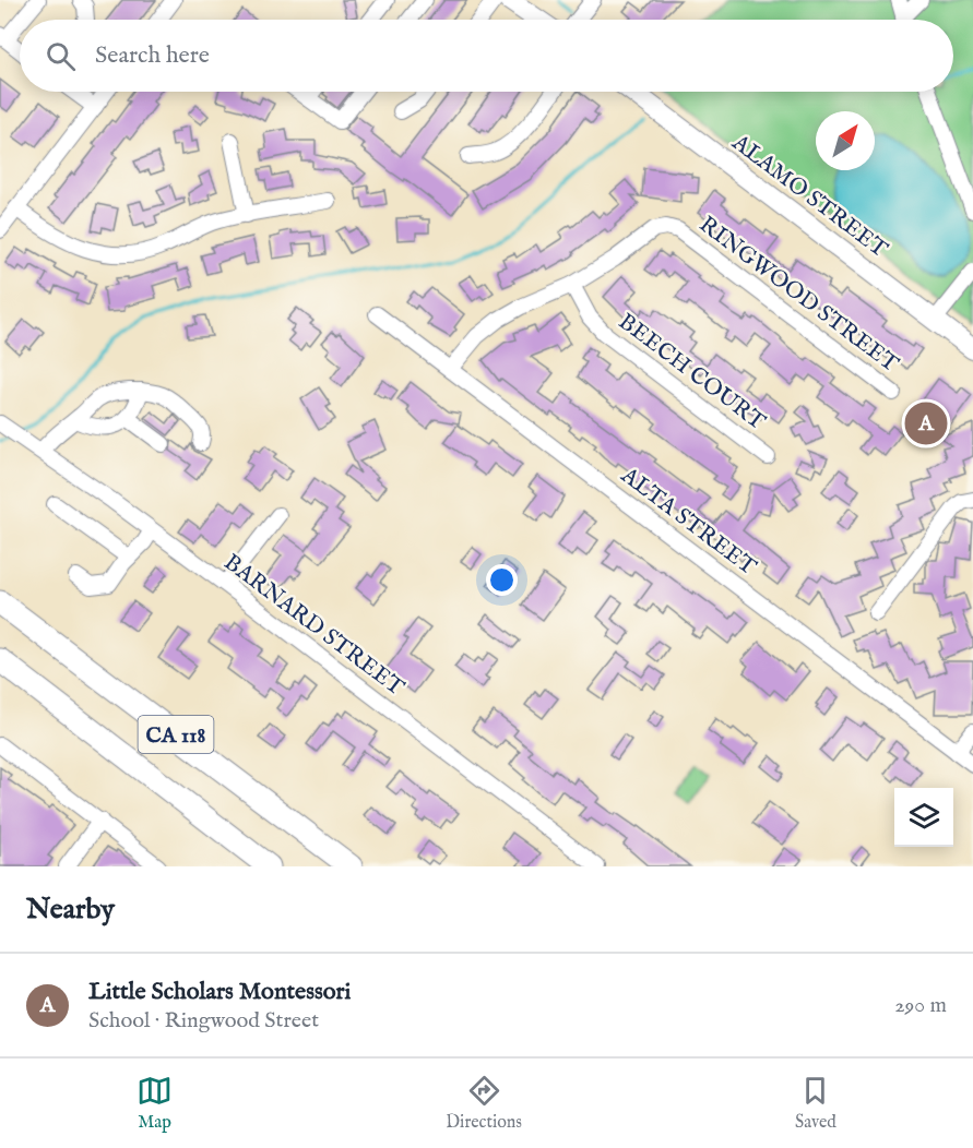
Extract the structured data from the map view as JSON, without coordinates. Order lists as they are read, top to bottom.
{
  "streets": {
    "highway": ["CA 118"],
    "main road": ["ALAMO STREET"],
    "street": [
      "RINGWOOD STREET",
      "BEECH COURT",
      "ALTA STREET",
      "BARNARD STREET"
    ]
  },
  "crossings": [
    ["RINGWOOD STREET", "BEECH COURT"],
    ["RINGWOOD STREET", "ALTA STREET"]
  ],
  "north": "top right",
  "page": {
    "search": "Search here",
    "pins": "A",
    "heading": "Nearby",
    "list": [
      {
        "mark": "A",
        "name": "Little Scholars Montessori",
        "note": "School · Ringwood Street",
        "value": "290 m"
      }
    ],
    "nav": ["Map", "Directions", "Saved"]
  }
}
